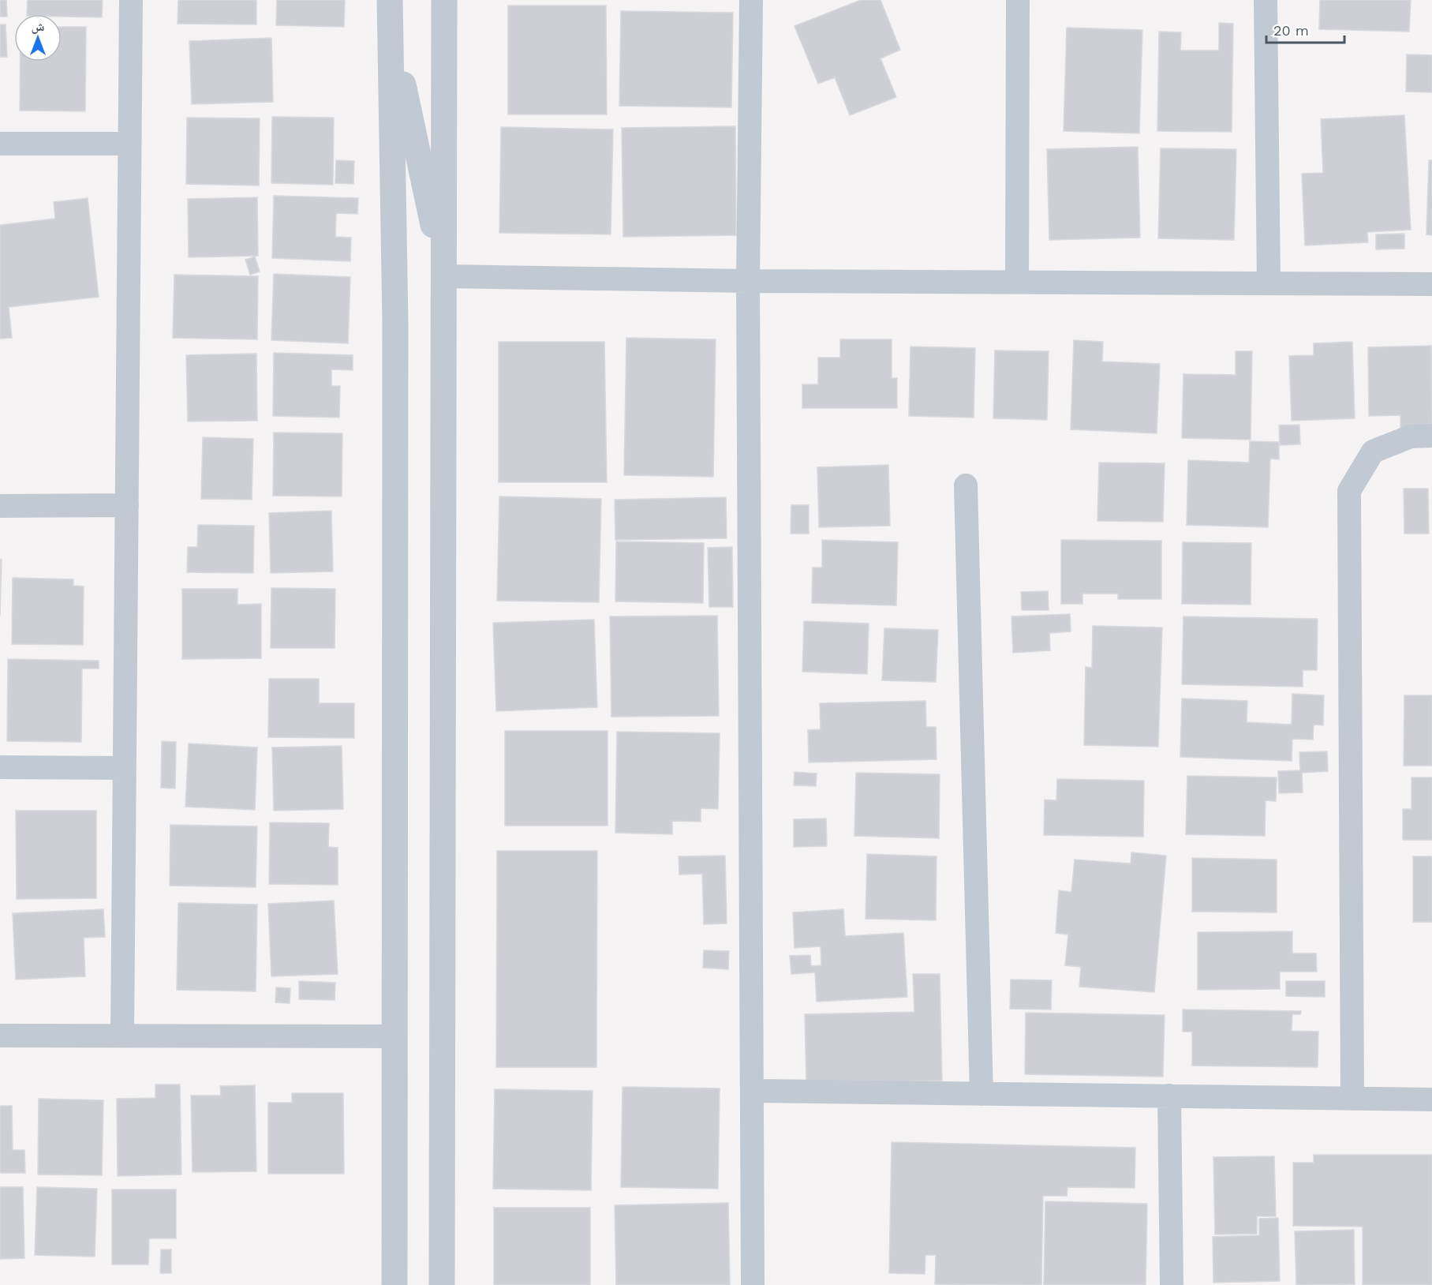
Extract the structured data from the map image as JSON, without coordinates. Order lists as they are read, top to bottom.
{
  "scale_bar": "20 m",
  "north": "top"
}
